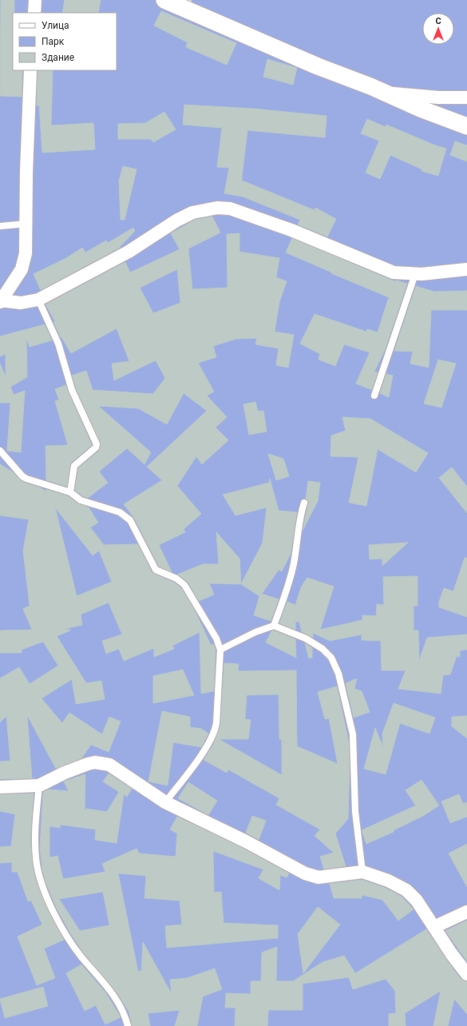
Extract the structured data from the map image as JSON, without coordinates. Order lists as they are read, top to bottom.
{
  "legend": ["Улица", "Парк", "Здание"],
  "north": "top"
}
